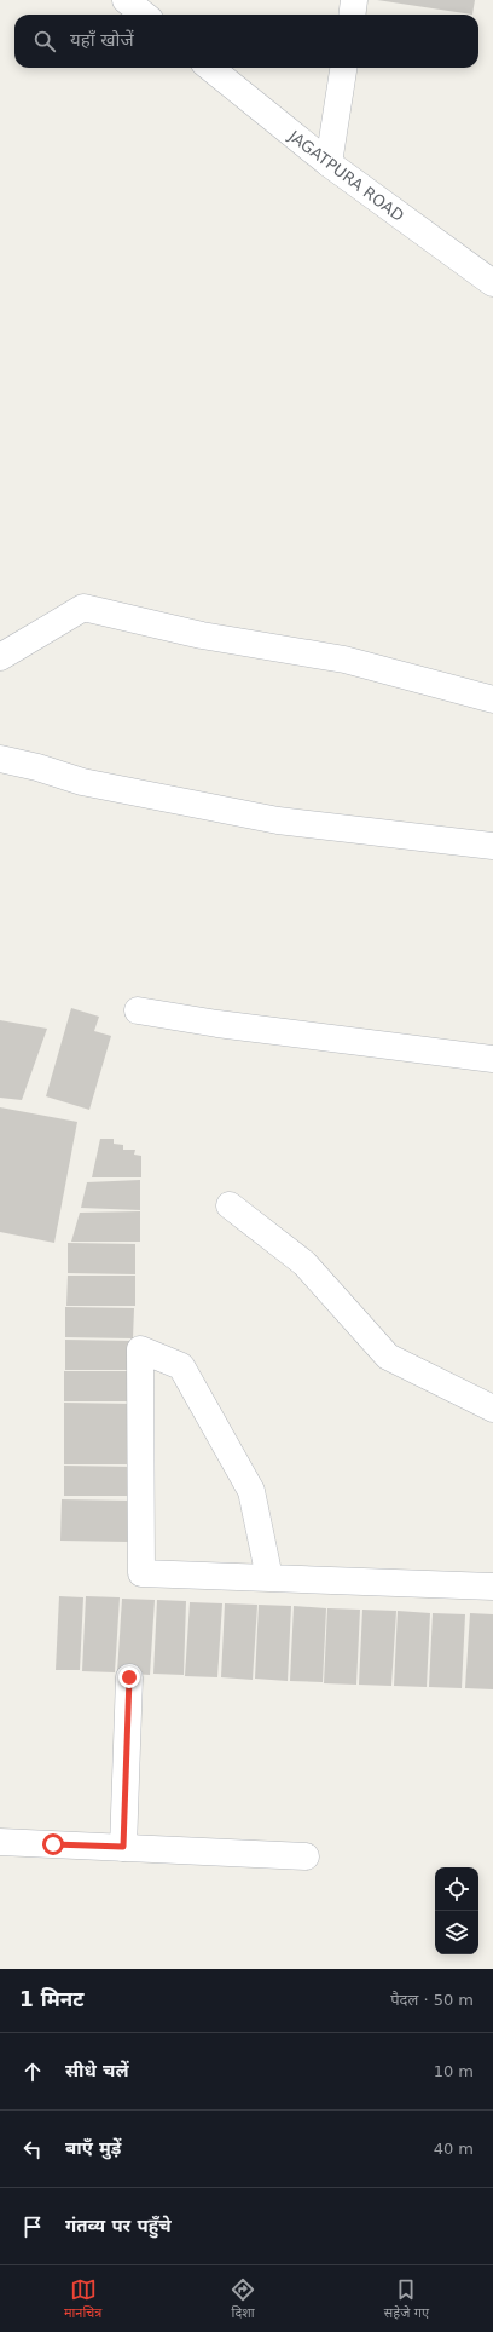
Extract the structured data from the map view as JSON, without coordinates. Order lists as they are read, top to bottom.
{
  "streets": {
    "street": ["JAGATPURA ROAD"]
  },
  "page": {
    "search": "यहाँ खोजें",
    "heading": ["1 मिनट", "पैदल · 50 m"],
    "list": [
      ["सीधे चलें", "10 m"],
      ["बाएँ मुड़ें", "40 m"],
      "गंतव्य पर पहुँचे"
    ],
    "nav": ["मानचित्र", "दिशा", "सहेजे गए"]
  }
}
